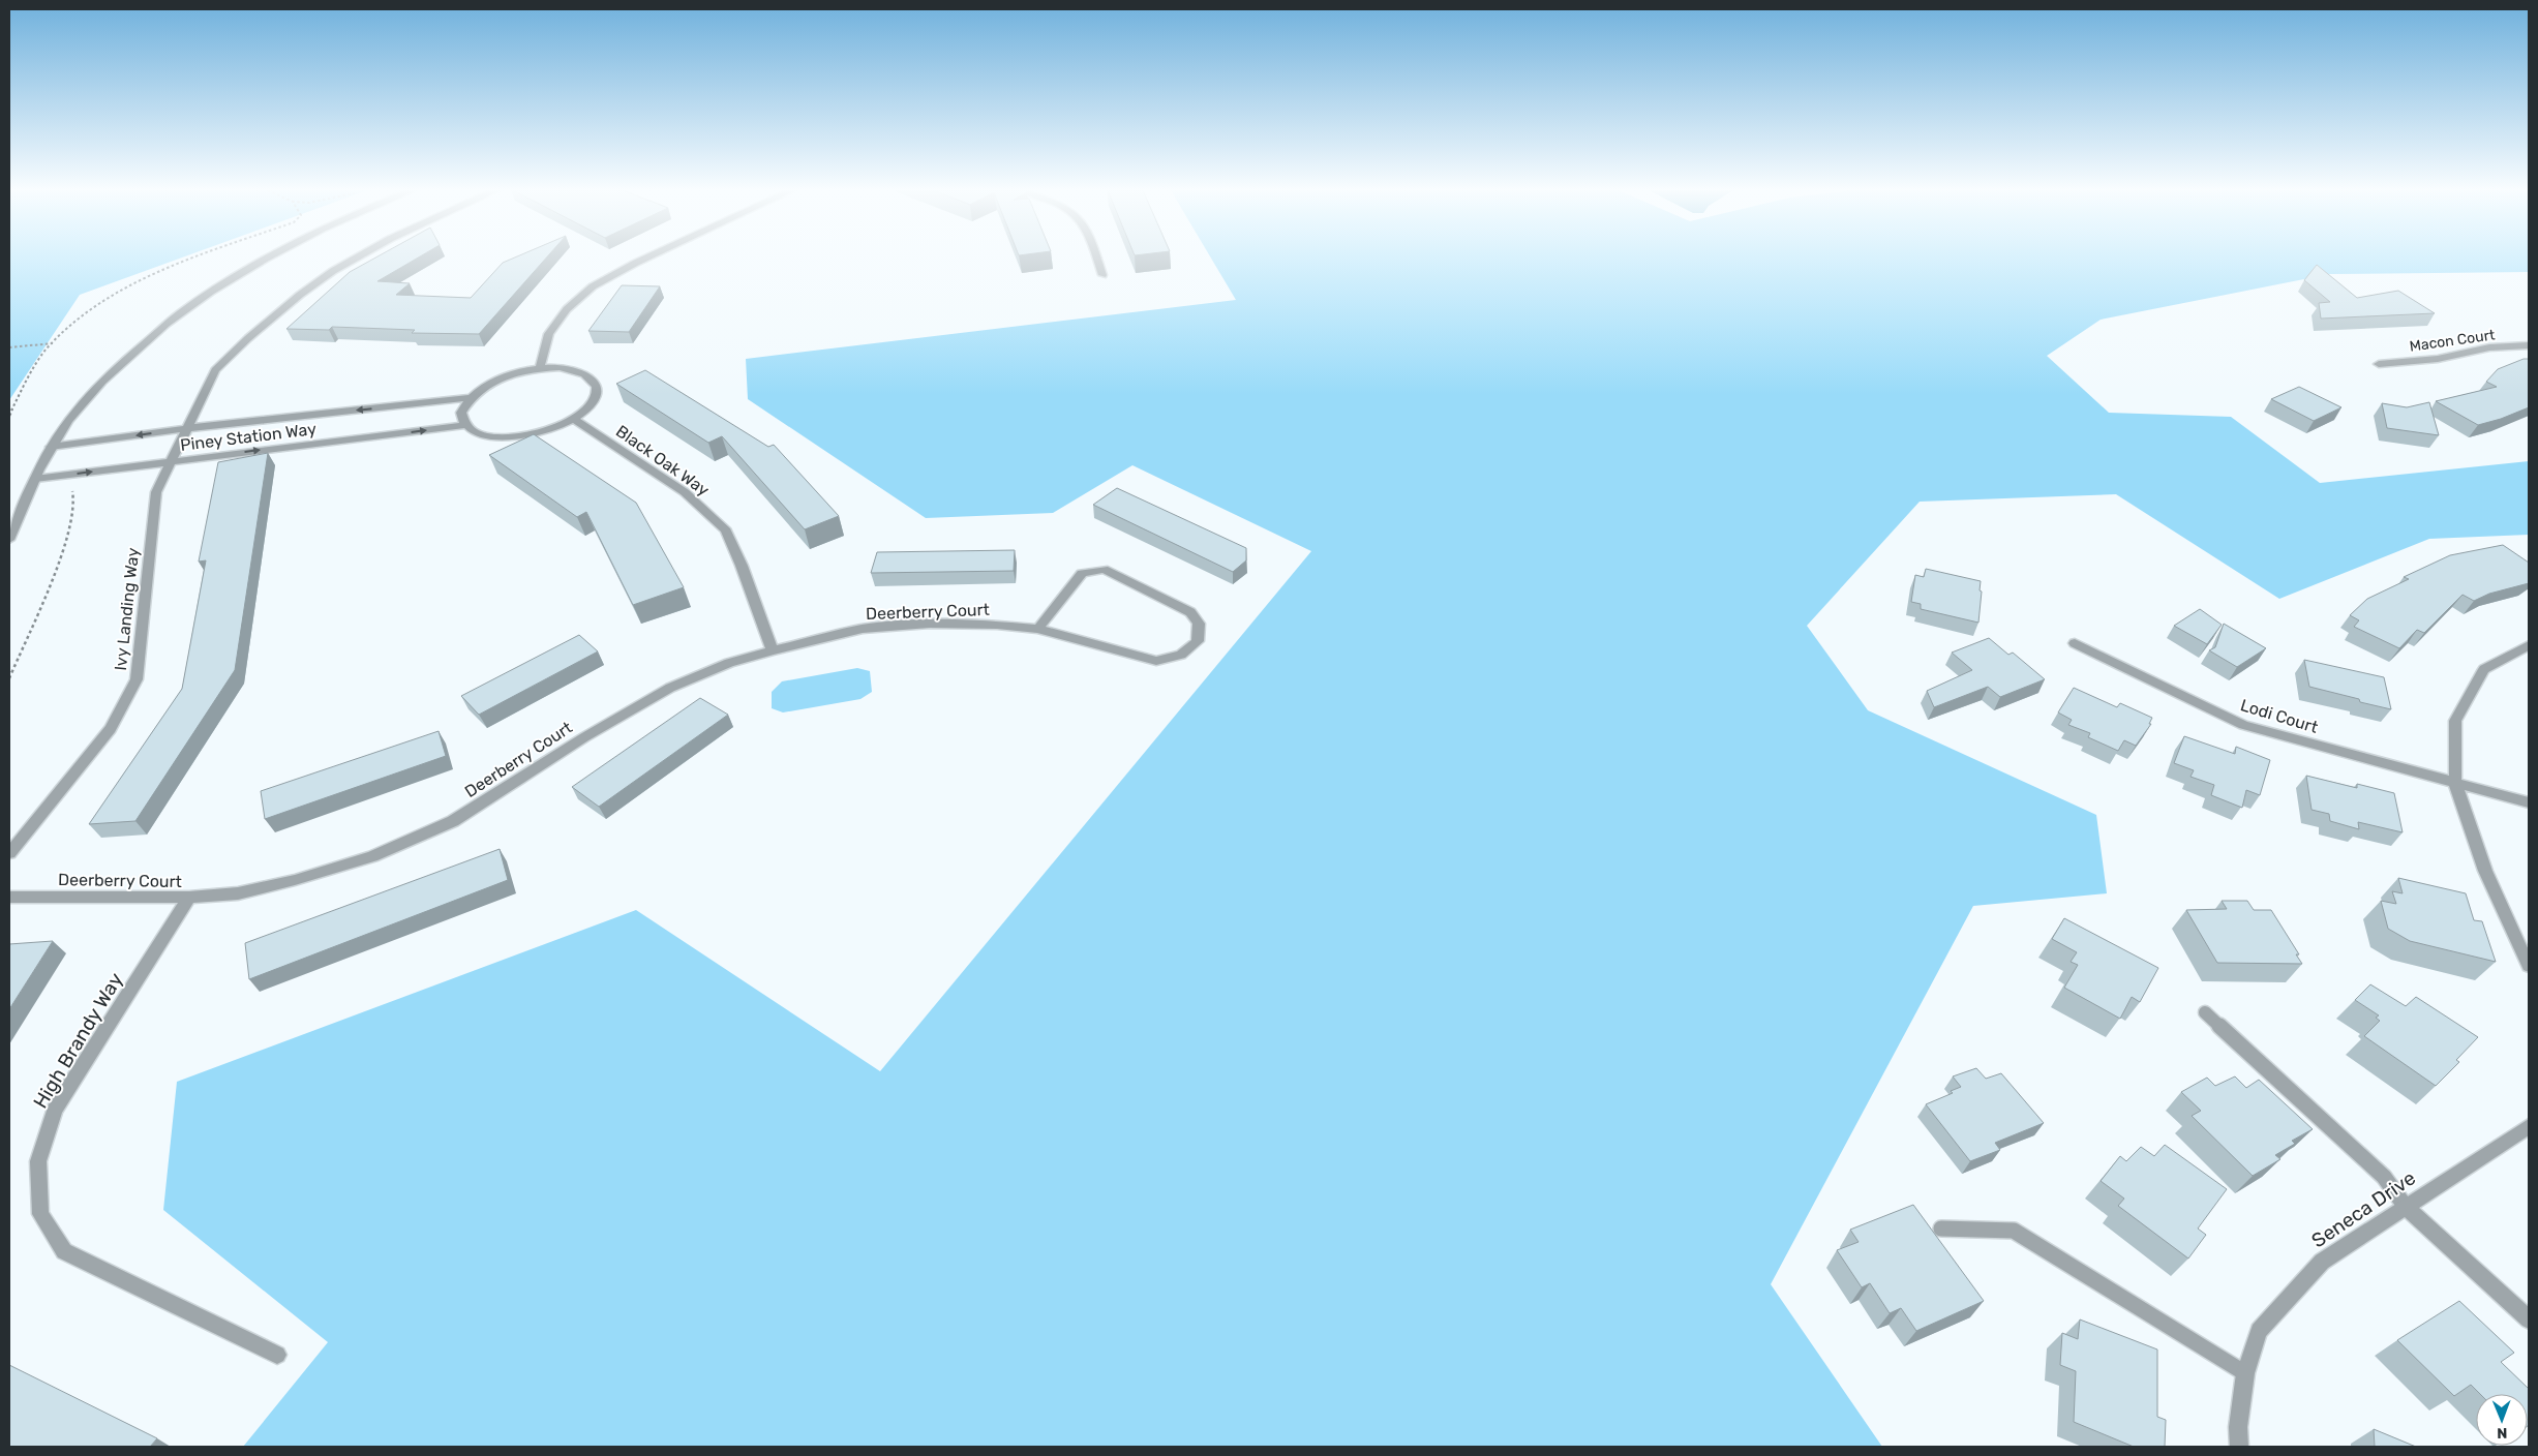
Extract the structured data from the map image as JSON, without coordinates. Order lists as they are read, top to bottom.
{
  "streets": {
    "street": [
      "Macon Court",
      "Piney Station Way",
      "Black Oak Way",
      "Ivy Landing Way",
      "Deerberry Court",
      "Lodi Court",
      "High Brandy Way",
      "Seneca Drive"
    ]
  },
  "crossings": [
    ["Piney Station Way", "Black Oak Way"],
    ["Piney Station Way", "Ivy Landing Way"],
    ["Black Oak Way", "Deerberry Court"],
    ["Deerberry Court", "High Brandy Way"]
  ],
  "north": "bottom"
}
